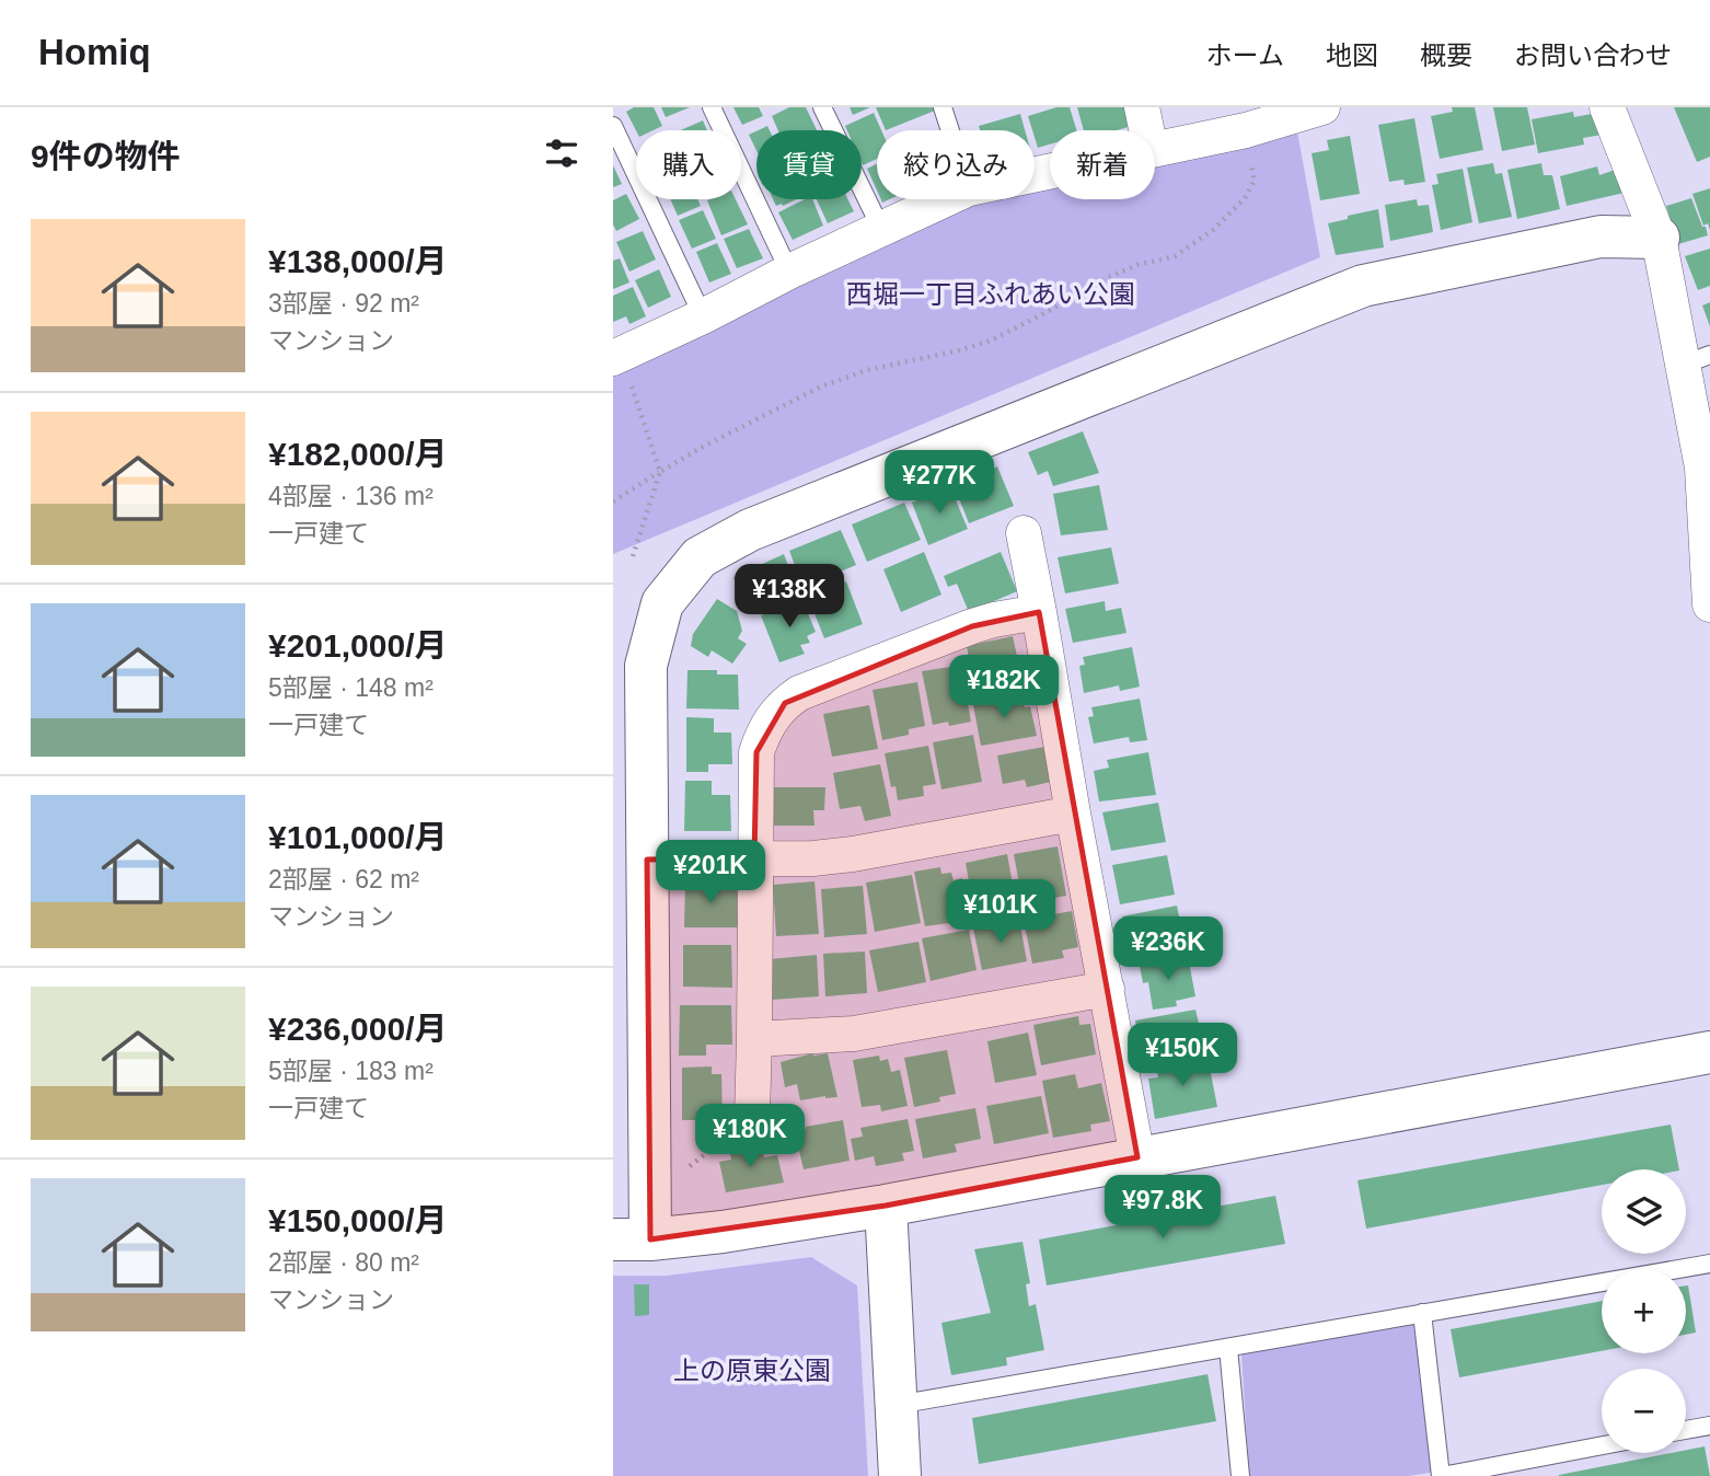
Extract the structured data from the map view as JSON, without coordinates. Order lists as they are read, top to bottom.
{
  "parks": ["西堀一丁目ふれあい公園", "上の原東公園"],
  "page": {
    "header": "Homiq",
    "nav": [
      "ホーム",
      "地図",
      "概要",
      "お問い合わせ"
    ],
    "heading": "9件の物件",
    "chip": [
      "購入",
      "賃貸",
      "絞り込み",
      "新着"
    ],
    "list": [
      {
        "name": "¥138,000/月",
        "note": "3部屋 · 92 m² · マンション"
      },
      {
        "name": "¥182,000/月",
        "note": "4部屋 · 136 m² · 一戸建て"
      },
      {
        "name": "¥201,000/月",
        "note": "5部屋 · 148 m² · 一戸建て"
      },
      {
        "name": "¥101,000/月",
        "note": "2部屋 · 62 m² · マンション"
      },
      {
        "name": "¥236,000/月",
        "note": "5部屋 · 183 m² · 一戸建て"
      },
      {
        "name": "¥150,000/月",
        "note": "2部屋 · 80 m² · マンション"
      }
    ],
    "price": [
      "¥277K",
      "¥138K",
      "¥182K",
      "¥201K",
      "¥101K",
      "¥236K",
      "¥150K",
      "¥180K",
      "¥97.8K"
    ],
    "map_buttons": ["+", "−"]
  }
}
